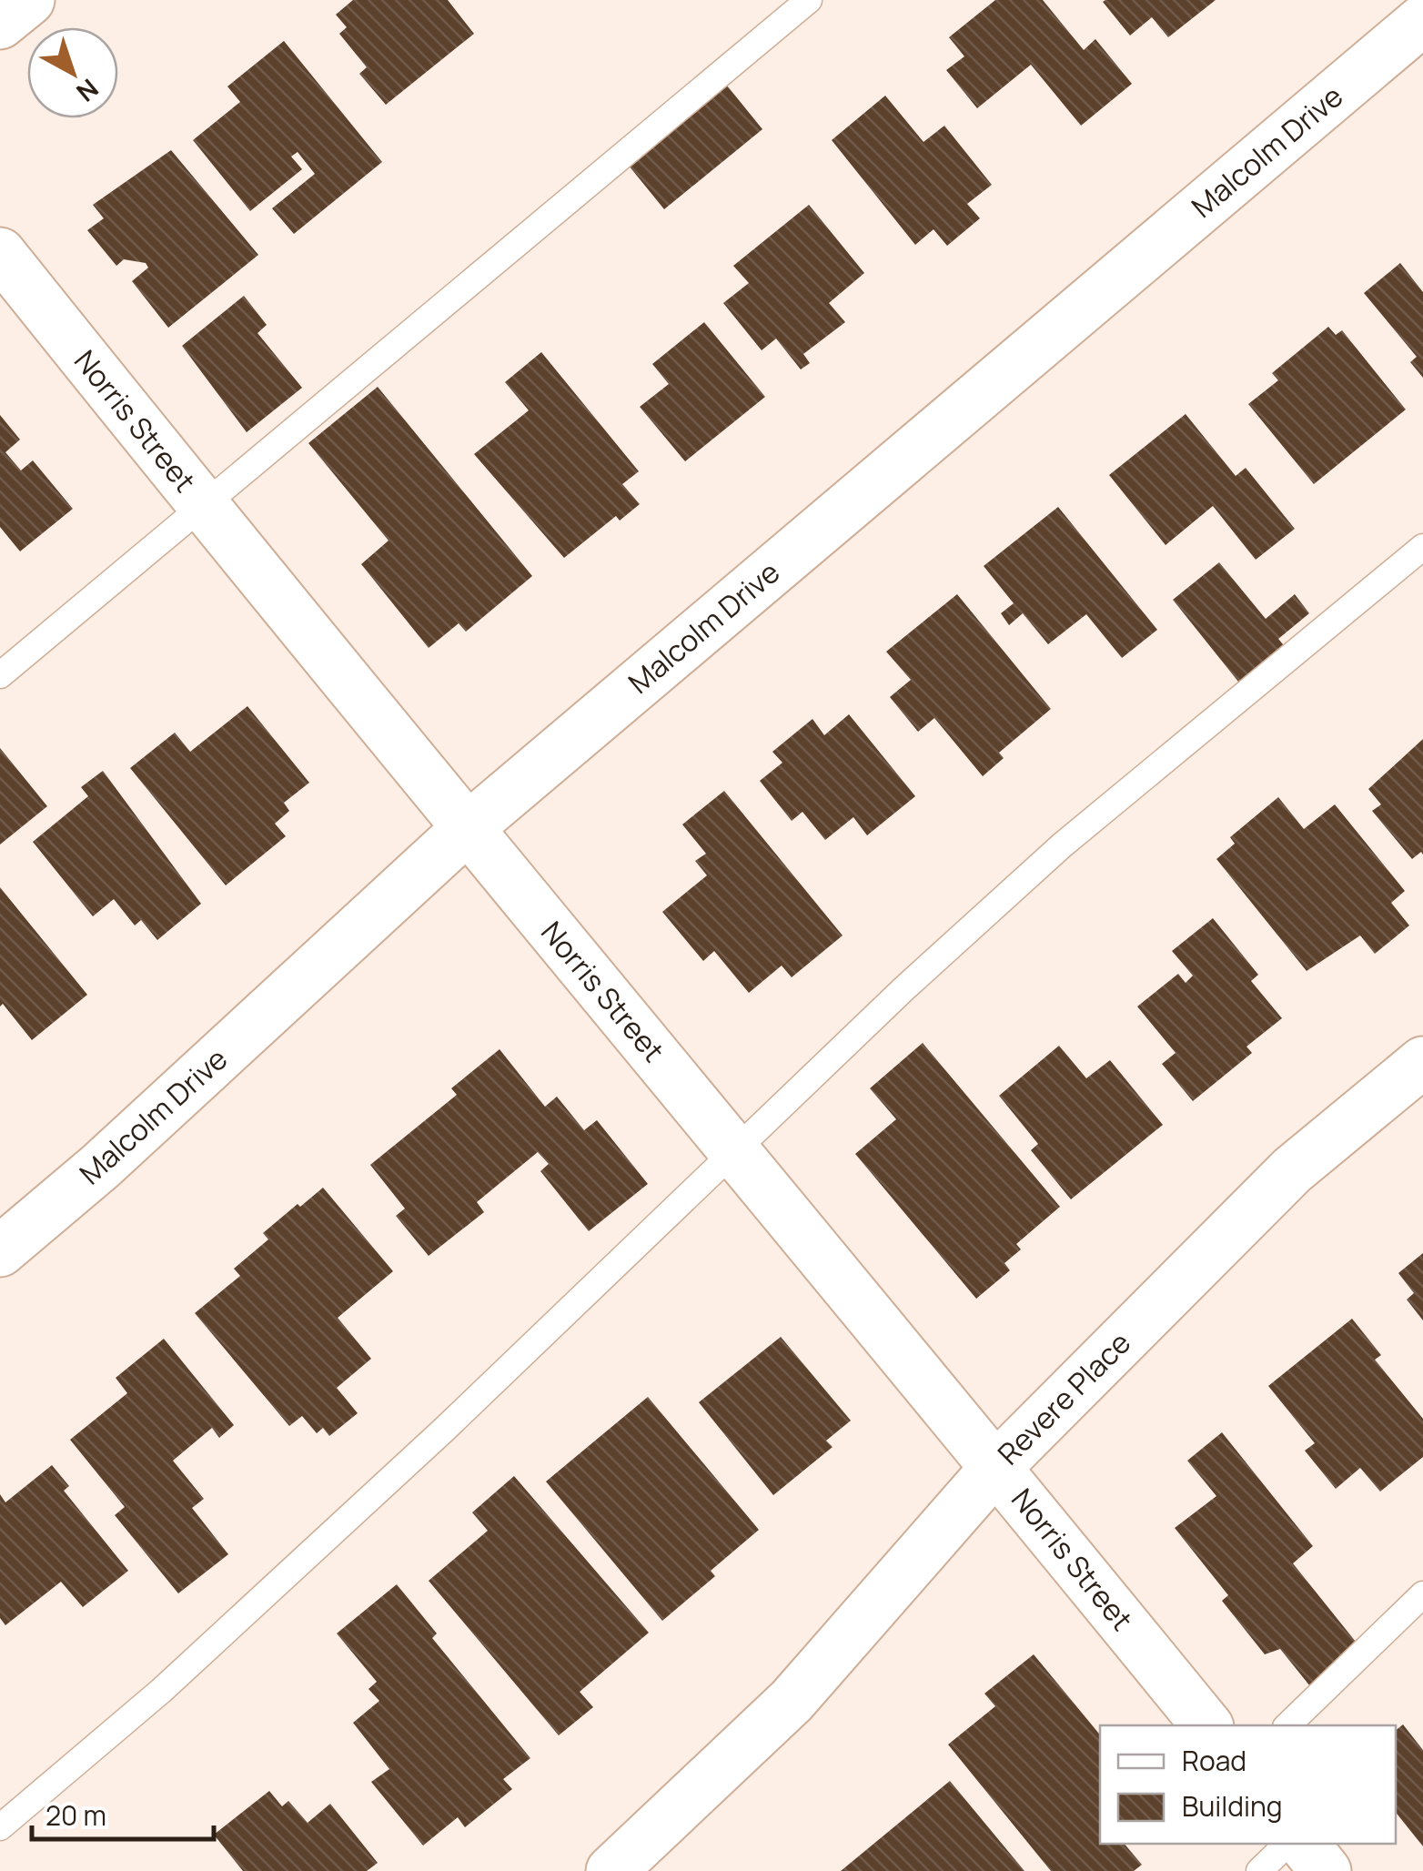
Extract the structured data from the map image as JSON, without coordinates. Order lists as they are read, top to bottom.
{
  "streets": {
    "street": ["Malcolm Drive", "Norris Street", "Revere Place"]
  },
  "crossings": [
    ["Malcolm Drive", "Norris Street"],
    ["Norris Street", "Revere Place"]
  ],
  "legend": ["Road", "Building"],
  "scale_bar": "20 m",
  "north": "bottom right"
}
